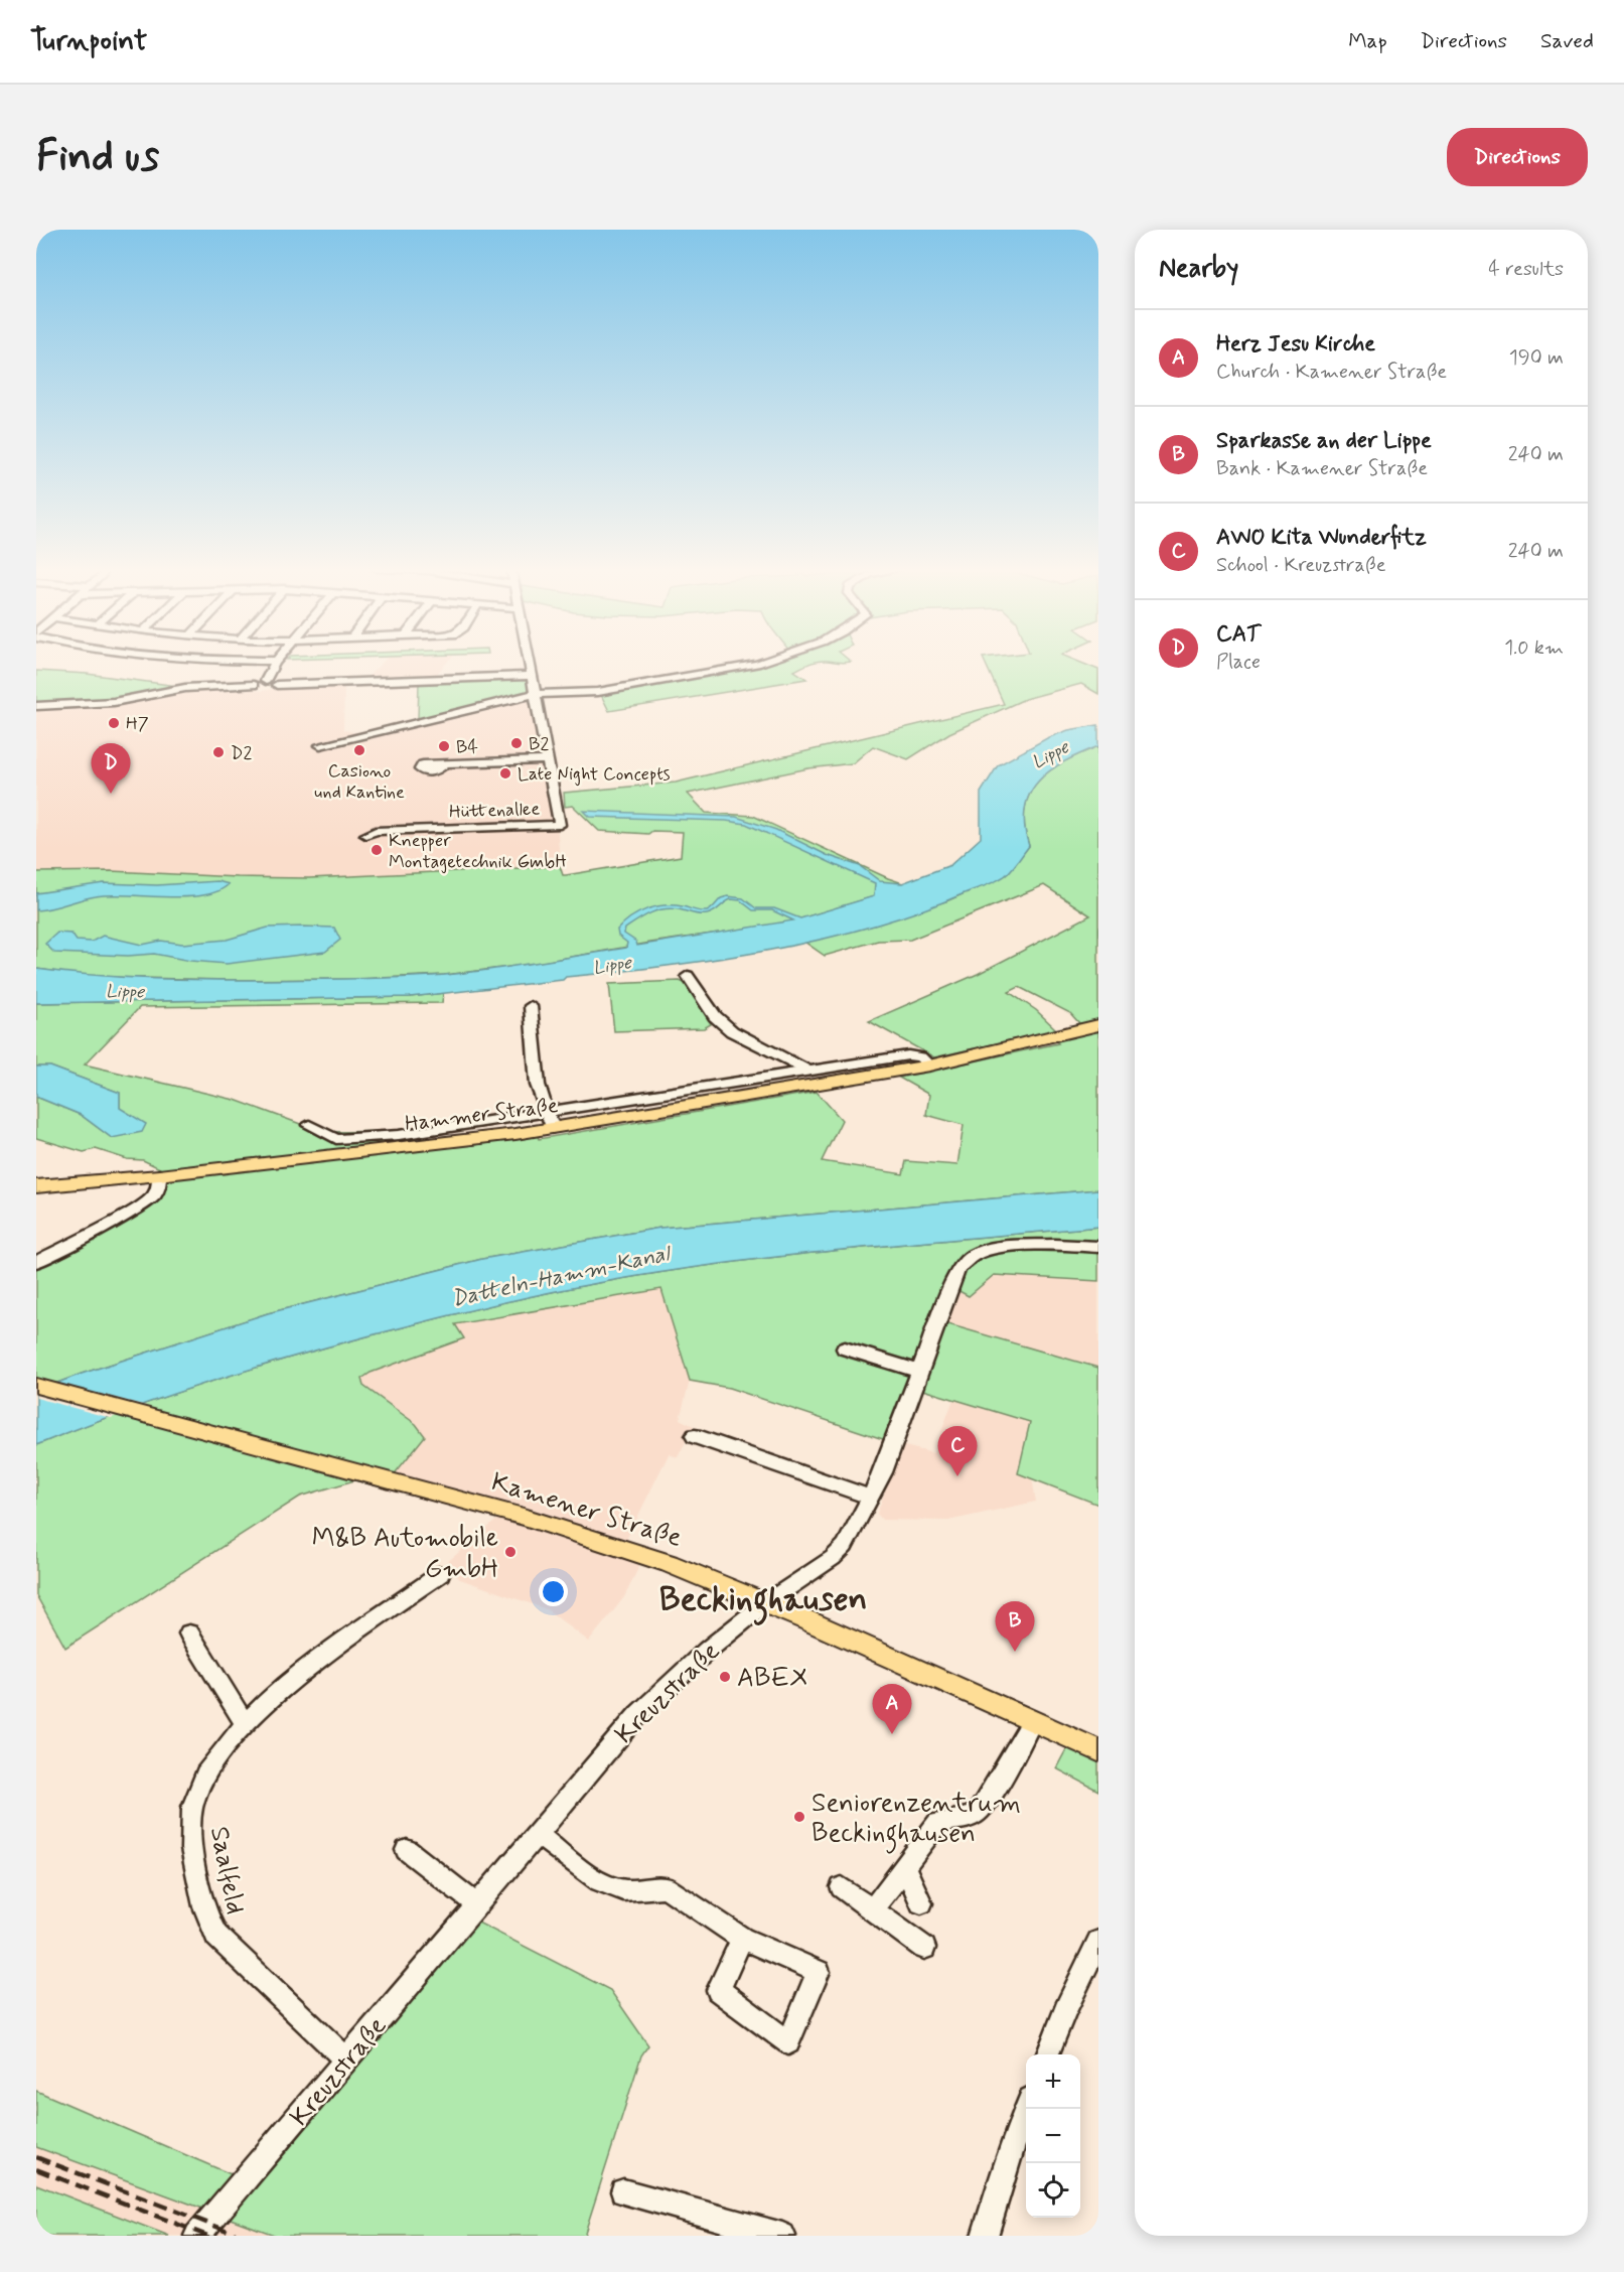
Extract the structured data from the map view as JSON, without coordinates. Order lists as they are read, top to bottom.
{
  "streets": {
    "main road": ["Hammer Straße", "Kamener Straße"],
    "street": ["Hüttenallee", "Kreuzstraße", "Saalfeld"]
  },
  "crossings": [
    ["Kamener Straße", "Kreuzstraße"],
    ["Kreuzstraße", "Saalfeld"]
  ],
  "districts": ["Beckinghausen"],
  "water": ["Lippe", "Datteln-Hamm-Kanal"],
  "places": [
    "H7",
    "B2",
    "B4",
    "Casiono und Kantine",
    "D2",
    "Late Night Concepts",
    "Knepper Montagetechnik GmbH",
    "M&B Automobile GmbH",
    "ABEX",
    "Seniorenzentrum Beckinghausen"
  ],
  "page": {
    "header": "Turnpoint",
    "nav": ["Map", "Directions", "Saved"],
    "buttons": "Directions",
    "title": "Find us",
    "heading": ["Nearby", "4 results"],
    "list": [
      {
        "mark": "A",
        "name": "Herz Jesu Kirche",
        "note": "Church · Kamener Straße",
        "value": "190 m"
      },
      {
        "mark": "B",
        "name": "Sparkasse an der Lippe",
        "note": "Bank · Kamener Straße",
        "value": "240 m"
      },
      {
        "mark": "C",
        "name": "AWO Kita Wunderfitz",
        "note": "School · Kreuzstraße",
        "value": "240 m"
      },
      {
        "mark": "D",
        "name": "CAT",
        "note": "Place",
        "value": "1.0 km"
      }
    ],
    "pins": [
      "D",
      "C",
      "B",
      "A"
    ],
    "map_buttons": ["+", "−"]
  }
}
